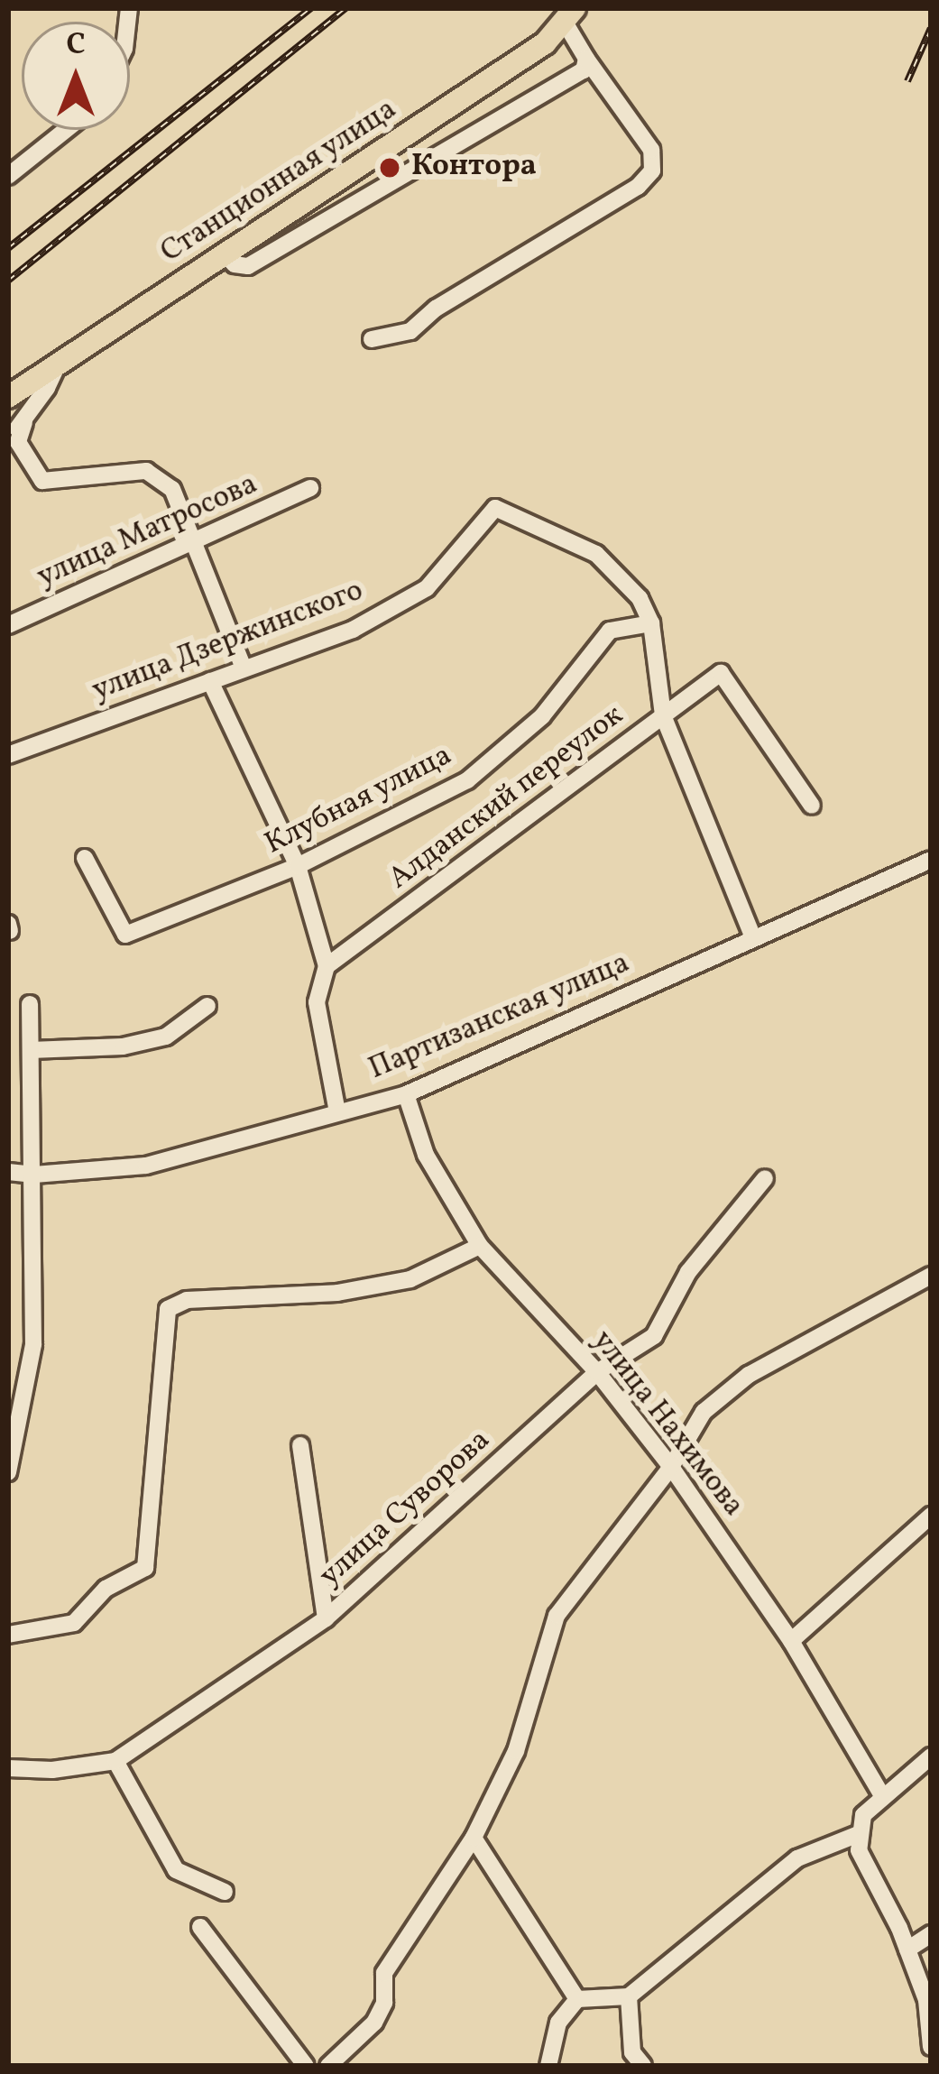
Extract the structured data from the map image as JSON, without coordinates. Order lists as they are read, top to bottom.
{
  "streets": {
    "main road": ["Станционная улица"],
    "street": [
      "улица Матросова",
      "улица Дзержинского",
      "Алданский переулок",
      "Клубная улица",
      "Партизанская улица",
      "улица Нахимова",
      "улица Суворова"
    ]
  },
  "crossings": [
    ["улица Дзержинского", "Клубная улица"],
    ["Партизанская улица", "улица Нахимова"],
    ["улица Нахимова", "улица Суворова"]
  ],
  "places": ["Контора"],
  "north": "top"
}
